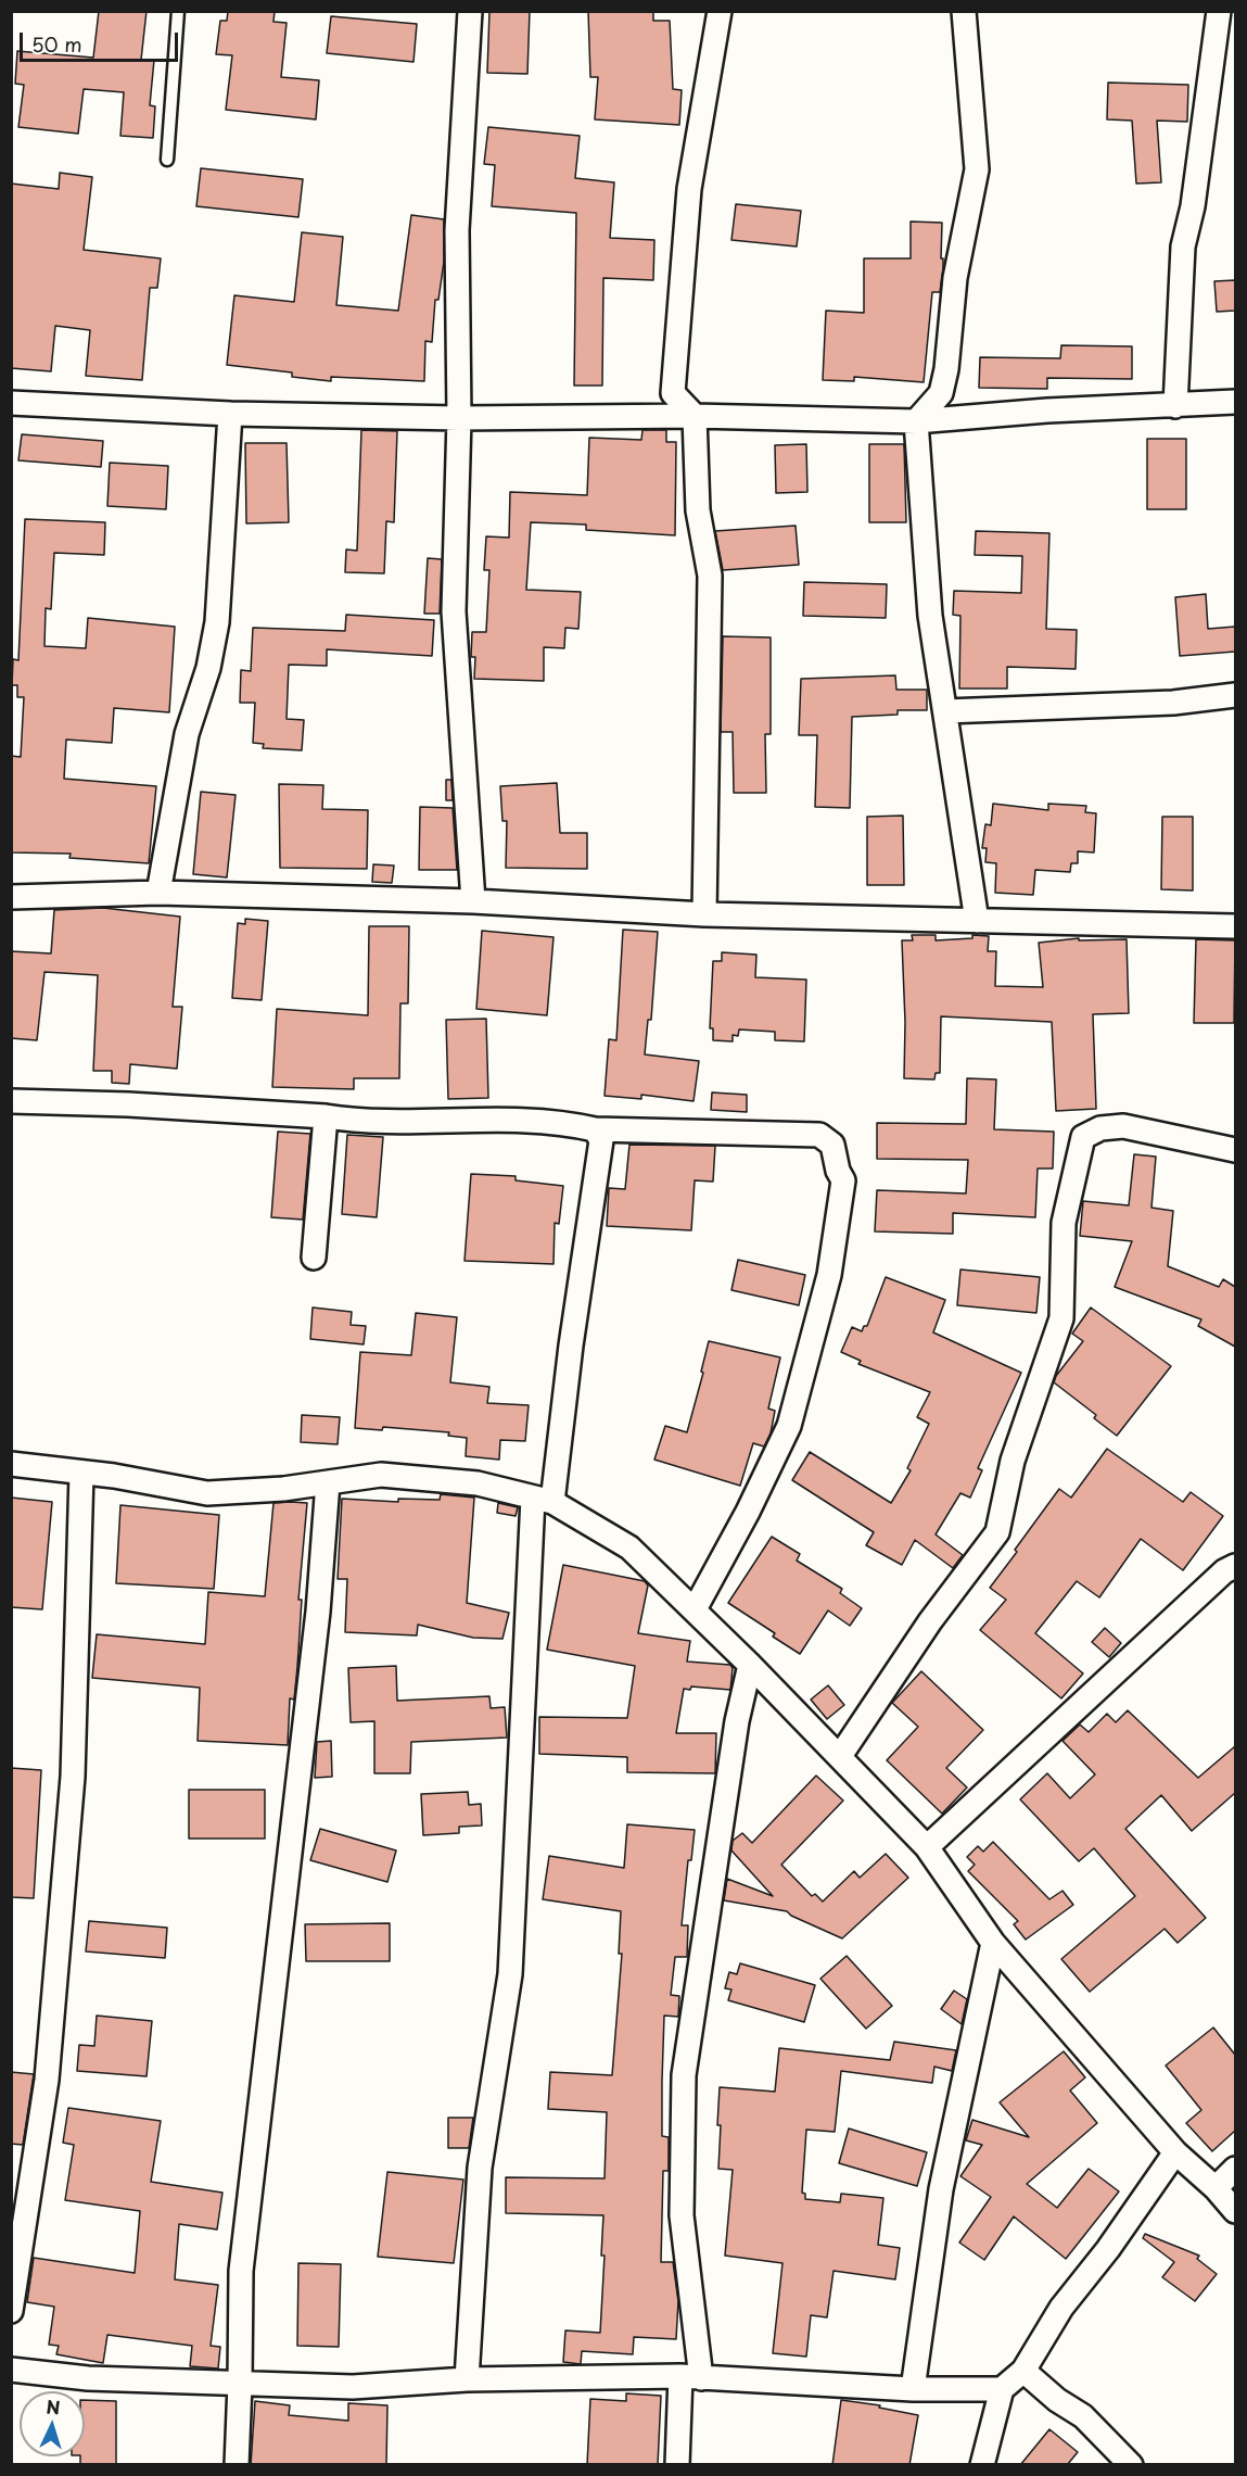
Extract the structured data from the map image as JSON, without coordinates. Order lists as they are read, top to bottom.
{
  "scale_bar": "50 m",
  "north": "top"
}
